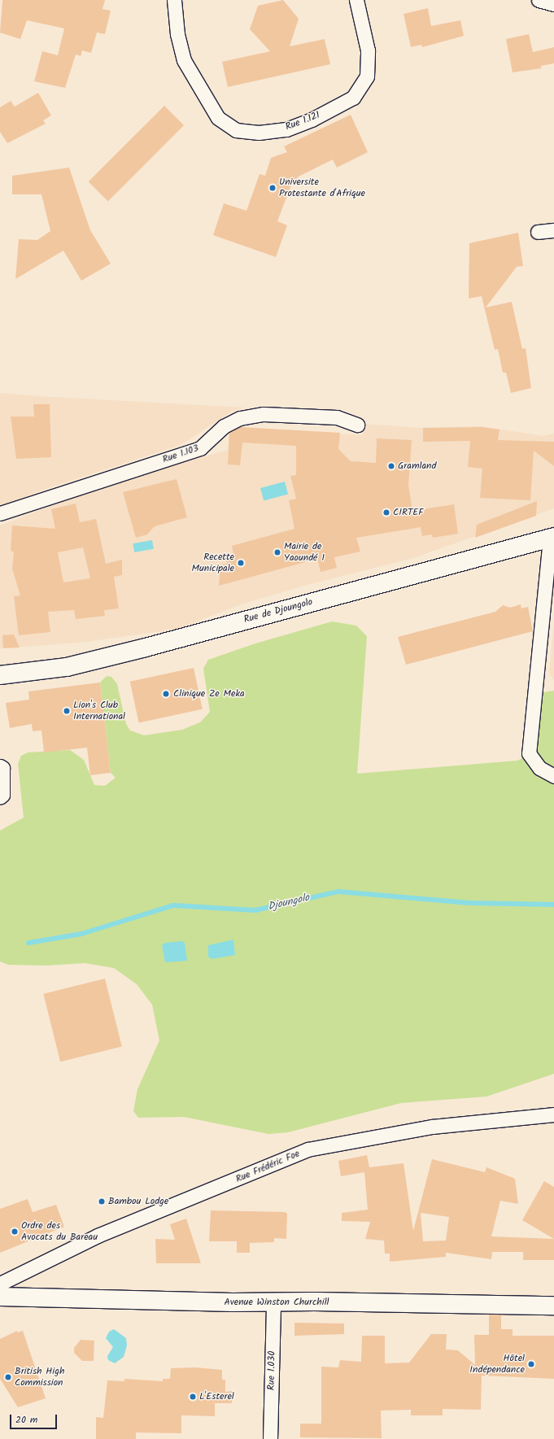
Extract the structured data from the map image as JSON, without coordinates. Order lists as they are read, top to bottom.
{
  "streets": {
    "street": [
      "Rue 1.121",
      "Rue 1.103",
      "Rue de Djoungolo",
      "Rue Frédéric Foe",
      "Avenue Winston Churchill",
      "Rue 1.030"
    ]
  },
  "crossings": [
    ["Avenue Winston Churchill", "Rue 1.030"]
  ],
  "water": ["Djoungolo"],
  "places": [
    "Universite Protestante d'Afrique",
    "Gramland",
    "CIRTEF",
    "Mairie de Yaoundé 1",
    "Recette Municipale",
    "Clinique Ze Meka",
    "Lion's Club International",
    "Bambou Lodge",
    "Ordre des Avocats du Bareau",
    "Hôtel Indépendance",
    "British High Commission",
    "L'Esterel"
  ],
  "scale_bar": "20 m"
}
